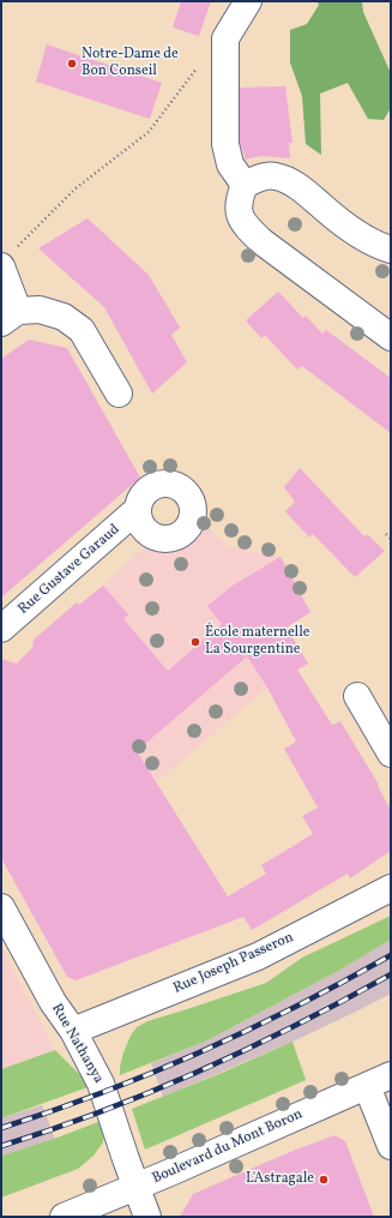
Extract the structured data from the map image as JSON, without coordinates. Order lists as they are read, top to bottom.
{
  "streets": {
    "street": [
      "Rue Gustave Garaud",
      "Rue Joseph Passeron",
      "Rue Nathanya",
      "Boulevard du Mont Boron"
    ]
  },
  "crossings": [
    ["Rue Joseph Passeron", "Rue Nathanya"],
    ["Rue Nathanya", "Boulevard du Mont Boron"]
  ],
  "places": ["Notre-Dame de Bon Conseil", "École maternelle La Sourgentine", "L'Astragale"]
}
